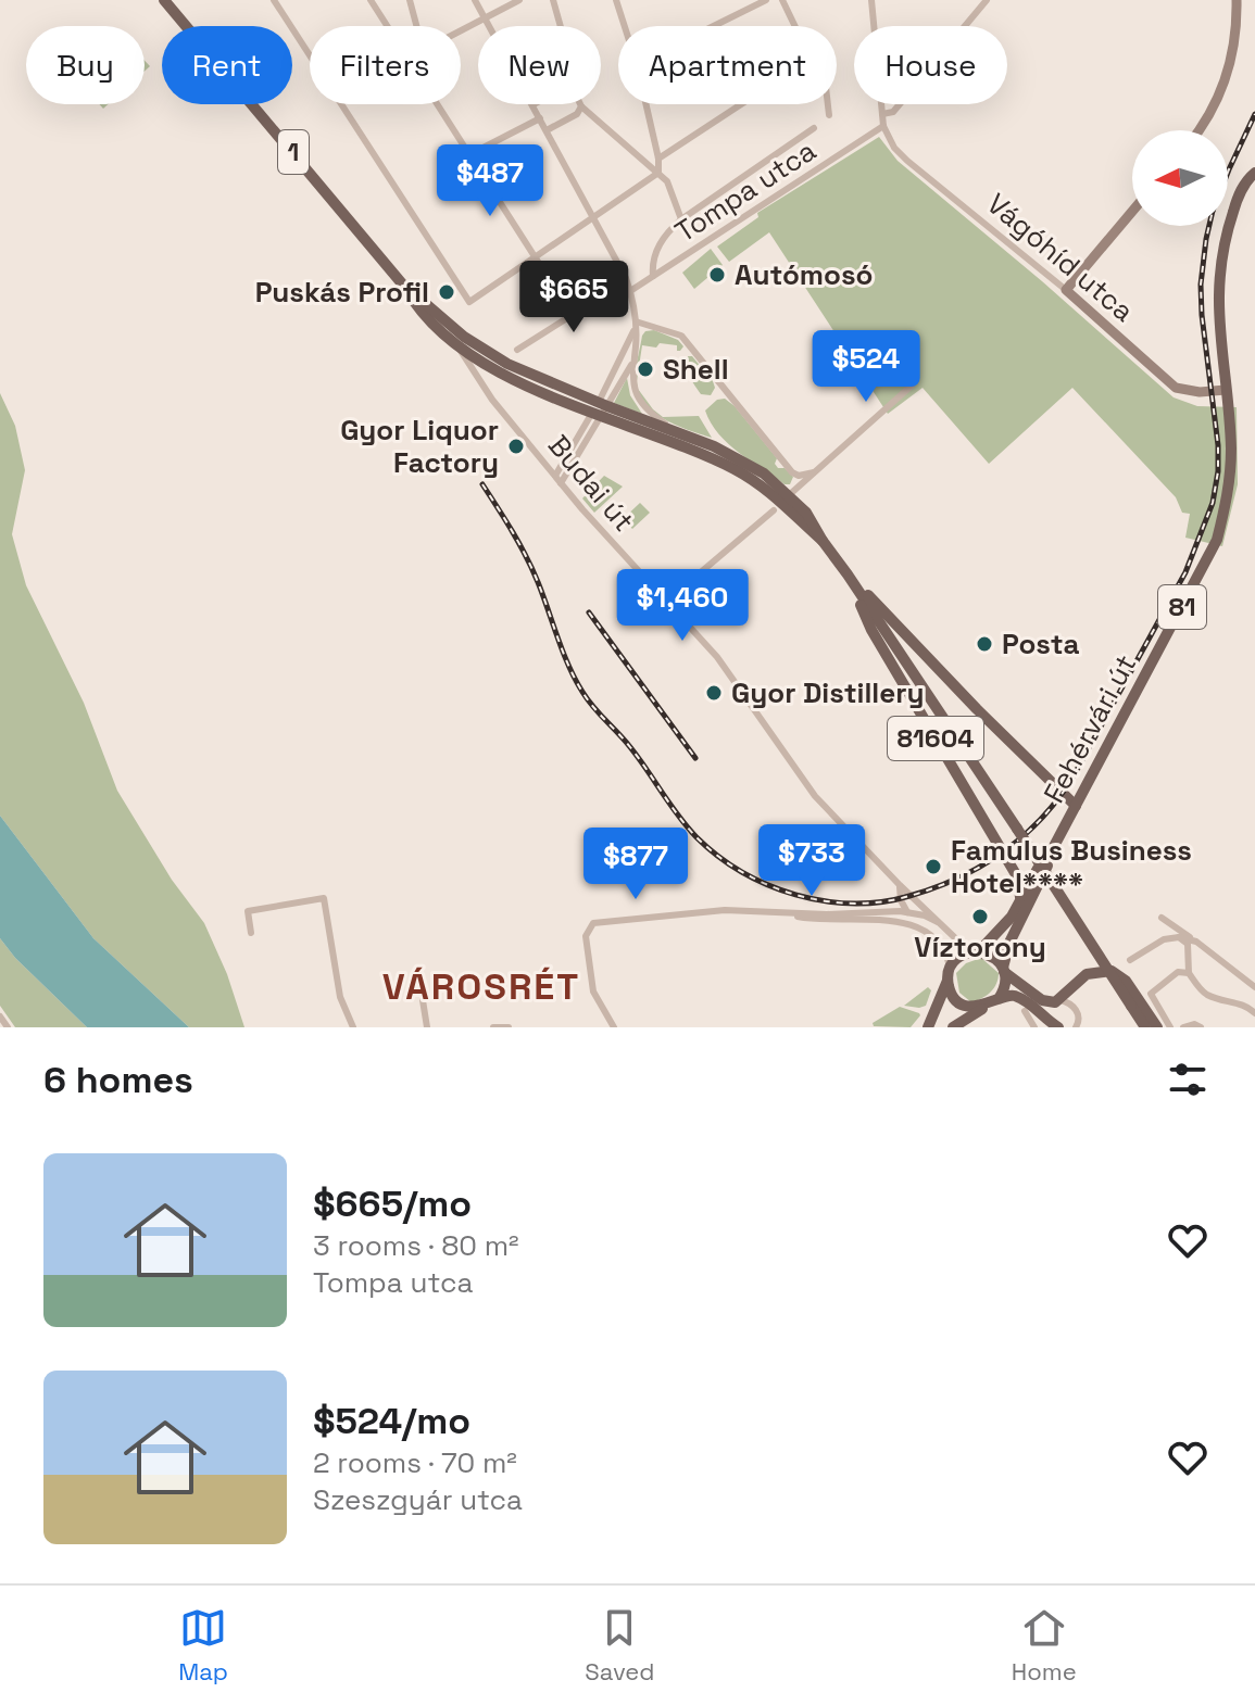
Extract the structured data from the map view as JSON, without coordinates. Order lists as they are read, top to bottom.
{
  "streets": {
    "main road": [
      "1",
      "81",
      "Fehérvári út",
      "81604"
    ],
    "street": ["Tompa utca", "Vágóhíd utca", "Budai út"]
  },
  "crossings": [
    ["1", "Budai út"],
    ["1", "81604"],
    ["Tompa utca", "Vágóhíd utca"],
    ["Vágóhíd utca", "Fehérvári út"],
    ["Budai út", "Fehérvári út"],
    ["Fehérvári út", "81604"]
  ],
  "districts": ["VÁROSRÉT"],
  "places": [
    "Autómosó",
    "Puskás Profil",
    "Shell",
    "Gyor Liquor Factory",
    "Posta",
    "Gyor Distillery",
    "Famulus Business Hotel****",
    "Víztorony"
  ],
  "north": "left",
  "page": {
    "chip": [
      "Buy",
      "Rent",
      "Filters",
      "New",
      "Apartment",
      "House"
    ],
    "price": [
      "$487",
      "$665",
      "$524",
      "$1,460",
      "$733",
      "$877"
    ],
    "heading": "6 homes",
    "list": [
      {
        "name": "$665/mo",
        "note": "3 rooms · 80 m² · Tompa utca"
      },
      {
        "name": "$524/mo",
        "note": "2 rooms · 70 m² · Szeszgyár utca"
      }
    ],
    "tabs": ["Map", "Saved", "Home"]
  }
}
